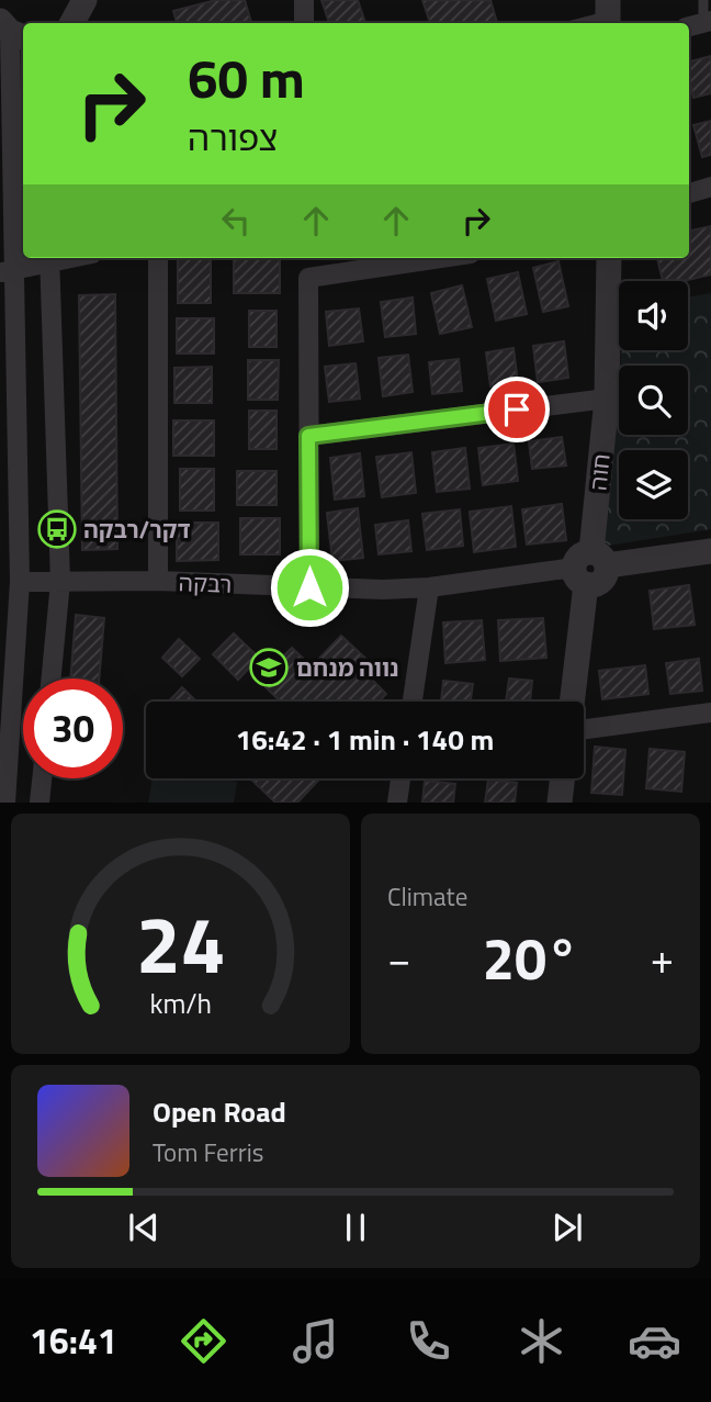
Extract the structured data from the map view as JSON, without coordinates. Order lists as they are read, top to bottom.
{
  "streets": {
    "street": ["חוה", "רבקה"]
  },
  "crossings": [
    ["חוה", "רבקה"]
  ],
  "places": {
    "bus stop": ["דקר/רבקה"],
    "school or university": ["נווה מנחם"]
  },
  "page": {
    "turn": ["60 m", "צפורה"],
    "limit": "30",
    "trip": "16:42 · 1 min · 140 m",
    "tile": "Climate",
    "heat": ["−", "20°", "+"],
    "song": ["Open Road", "Tom Ferris"],
    "tabs": "16:41",
    "gauge": ["24", "km/h"]
  }
}
